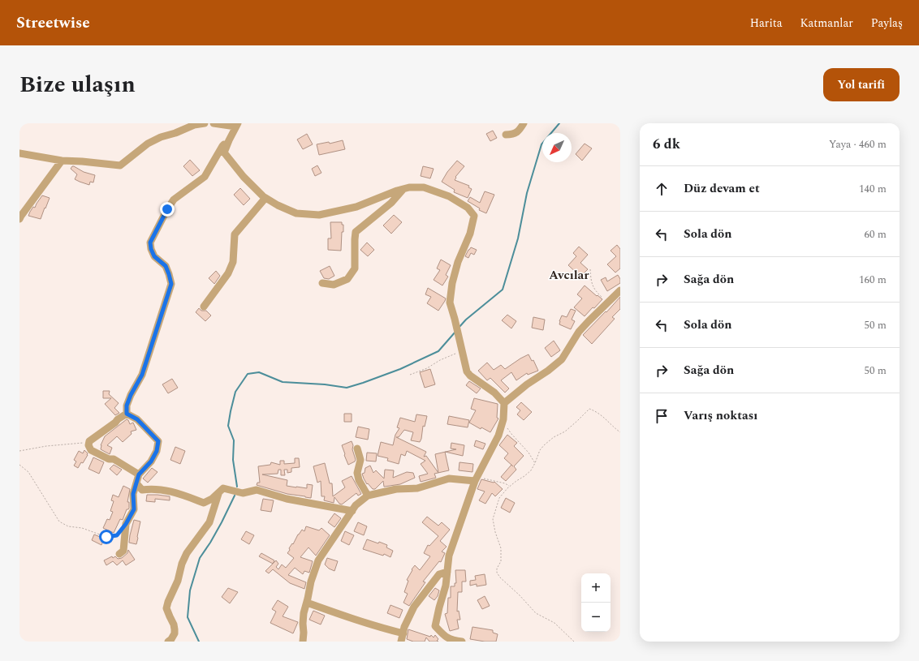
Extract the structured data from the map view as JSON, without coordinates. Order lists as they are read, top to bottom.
{
  "districts": ["Avcılar"],
  "north": "bottom left",
  "page": {
    "header": "Streetwise",
    "nav": ["Harita", "Katmanlar", "Paylaş"],
    "title": "Bize ulaşın",
    "buttons": "Yol tarifi",
    "heading": ["6 dk", "Yaya · 460 m"],
    "list": [
      ["Düz devam et", "140 m"],
      ["Sola dön", "60 m"],
      ["Sağa dön", "160 m"],
      ["Sola dön", "50 m"],
      ["Sağa dön", "50 m"],
      "Varış noktası"
    ],
    "map_buttons": ["+", "−"]
  }
}
